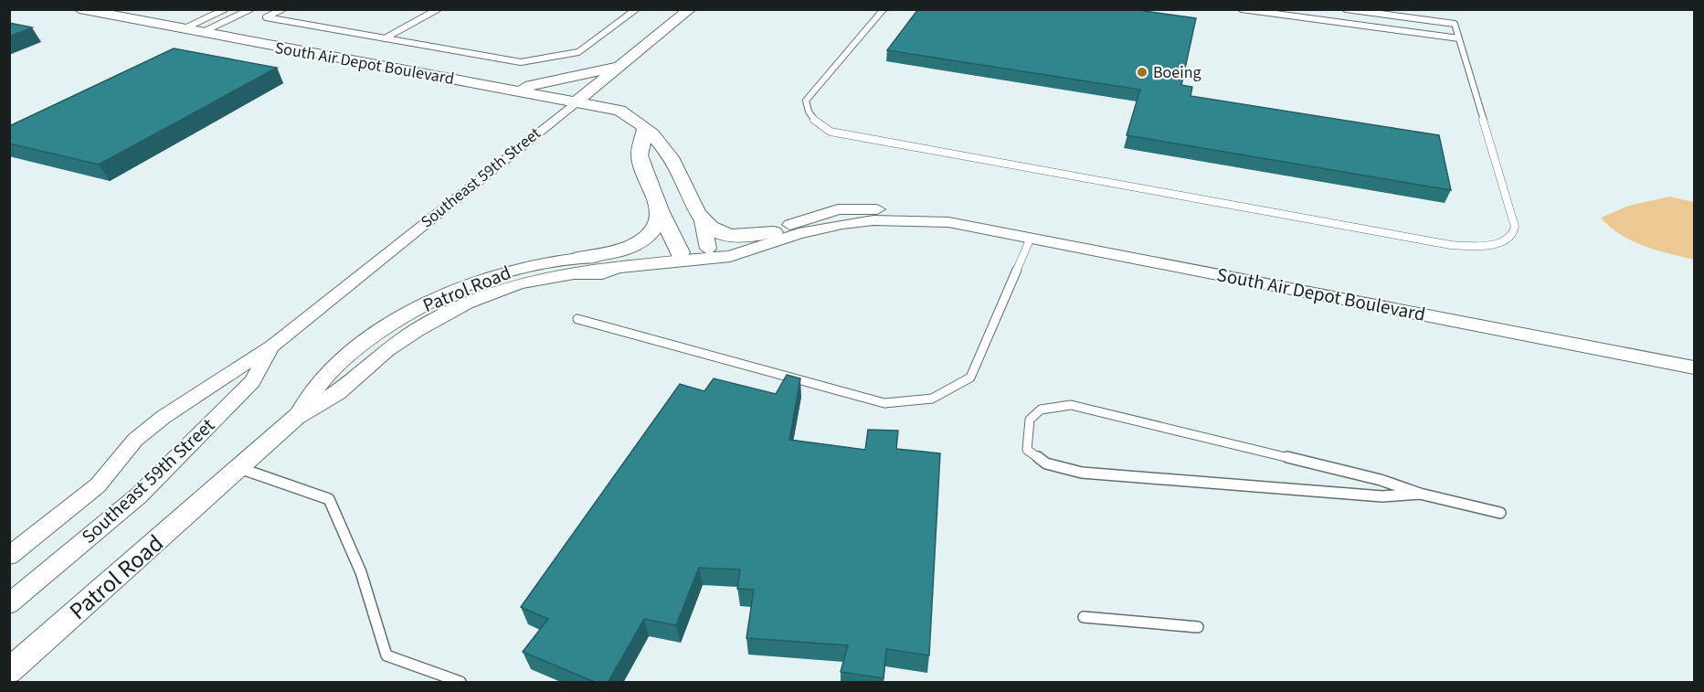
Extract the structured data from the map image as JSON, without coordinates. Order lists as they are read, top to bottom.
{
  "streets": {
    "main road": ["South Air Depot Boulevard", "Southeast 59th Street"],
    "street": ["Patrol Road"]
  },
  "crossings": [
    ["South Air Depot Boulevard", "Southeast 59th Street"],
    ["South Air Depot Boulevard", "Patrol Road"]
  ],
  "places": ["Boeing"]
}
